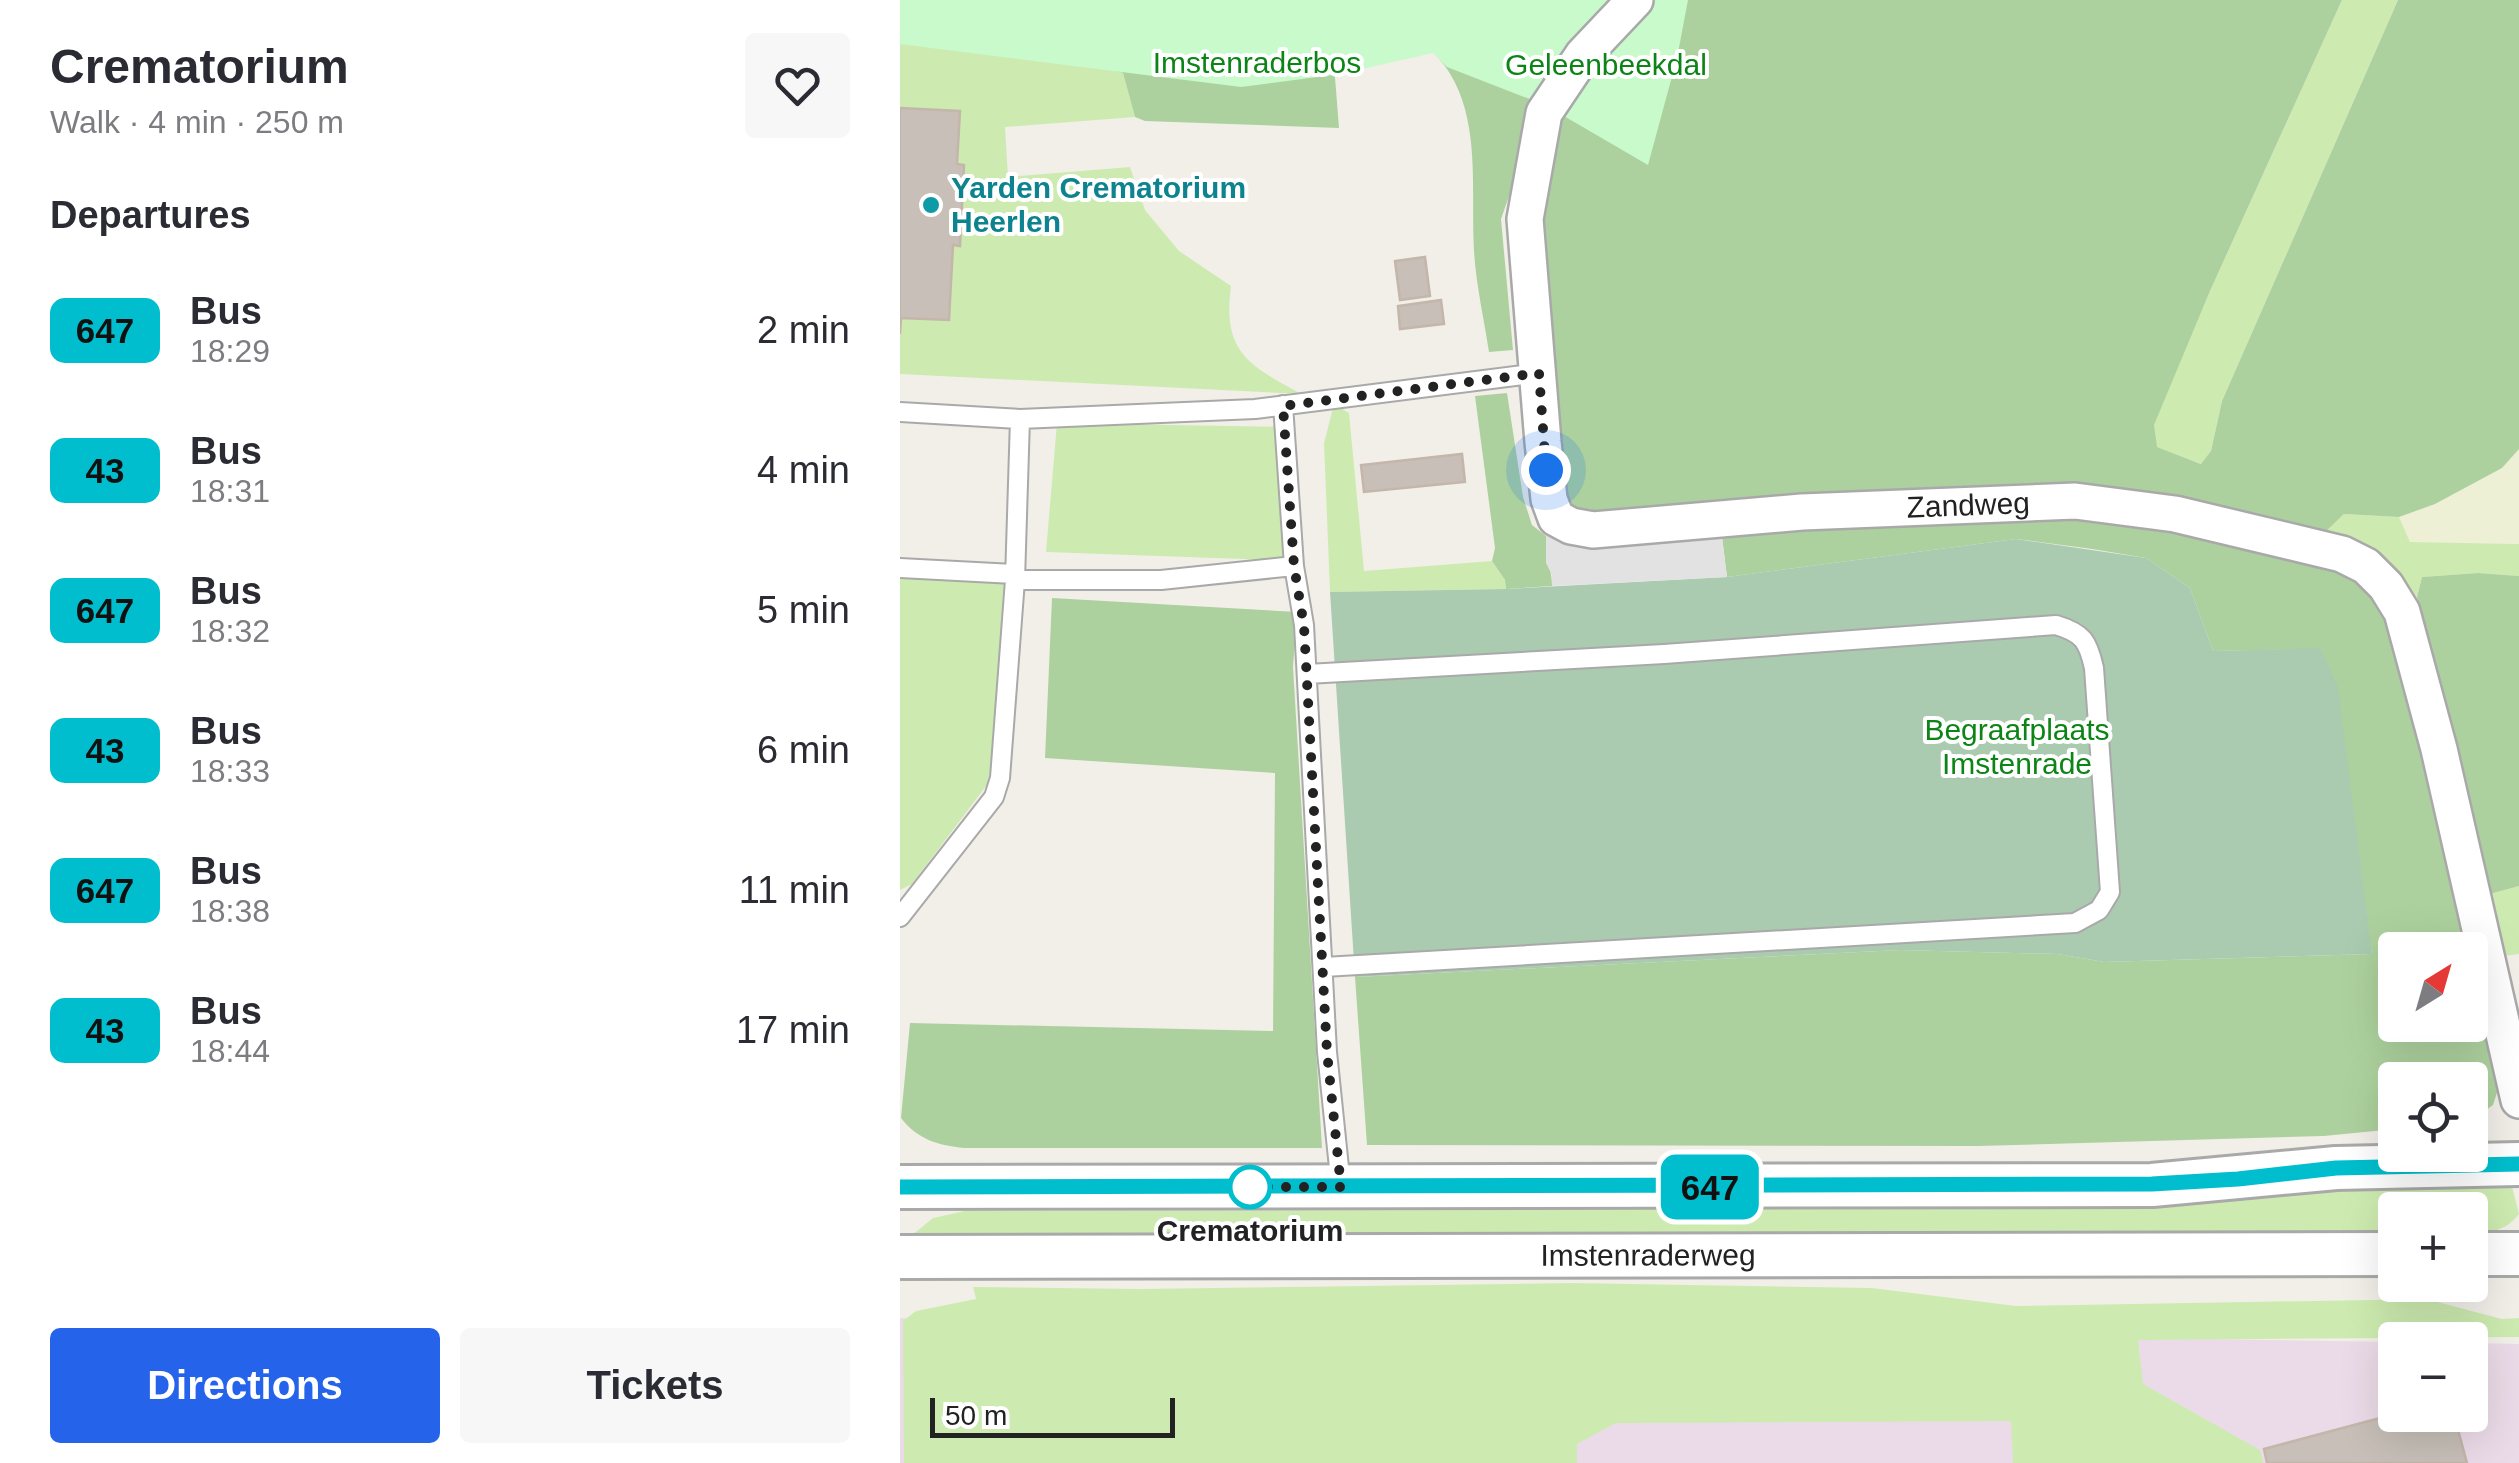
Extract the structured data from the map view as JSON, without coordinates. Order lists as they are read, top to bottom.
{
  "streets": {
    "street": ["Zandweg", "Imstenraderweg"]
  },
  "parks": ["Imstenraderbos", "Geleenbeekdal", "Begraafplaats Imstenrade"],
  "places": ["Yarden Crematorium Heerlen", "Crematorium"],
  "lines": ["bus line 647"],
  "scale_bar": "50 m",
  "north": "top right",
  "page": {
    "heading": [
      ["Crematorium", "Walk · 4 min · 250 m"],
      "Departures"
    ],
    "on_map": "647",
    "list": [
      {
        "mark": "647",
        "name": "Bus",
        "note": "18:29",
        "value": "2 min"
      },
      {
        "mark": "43",
        "name": "Bus",
        "note": "18:31",
        "value": "4 min"
      },
      {
        "mark": "647",
        "name": "Bus",
        "note": "18:32",
        "value": "5 min"
      },
      {
        "mark": "43",
        "name": "Bus",
        "note": "18:33",
        "value": "6 min"
      },
      {
        "mark": "647",
        "name": "Bus",
        "note": "18:38",
        "value": "11 min"
      },
      {
        "mark": "43",
        "name": "Bus",
        "note": "18:44",
        "value": "17 min"
      }
    ],
    "map_buttons": ["+", "−"],
    "buttons": ["Directions", "Tickets"],
    "scale": "50 m"
  }
}
